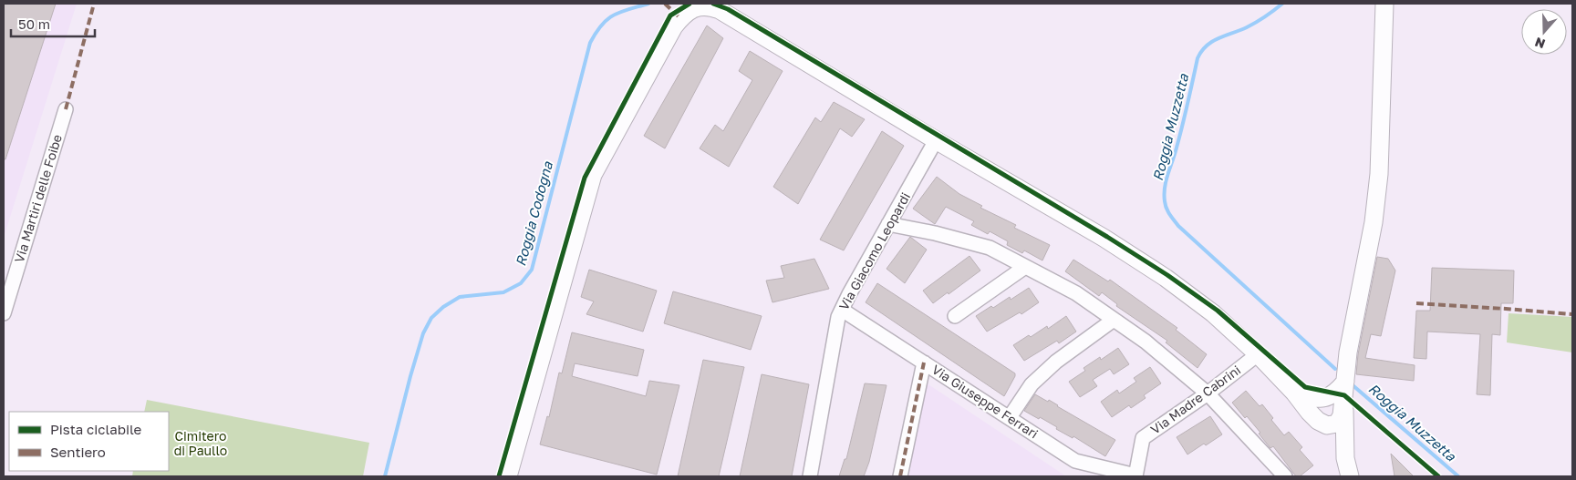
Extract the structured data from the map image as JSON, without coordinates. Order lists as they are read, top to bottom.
{
  "streets": {
    "street": [
      "Via Martiri delle Foibe",
      "Via Giacomo Leopardi",
      "Via Madre Cabrini",
      "Via Giuseppe Ferrari"
    ]
  },
  "crossings": [
    ["Via Giacomo Leopardi", "Via Giuseppe Ferrari"],
    ["Via Madre Cabrini", "Via Giuseppe Ferrari"]
  ],
  "water": ["Roggia Muzzetta", "Roggia Codogna"],
  "parks": ["Cimitero di Paullo"],
  "legend": ["Pista ciclabile", "Sentiero"],
  "scale_bar": "50 m",
  "north": "bottom"
}
